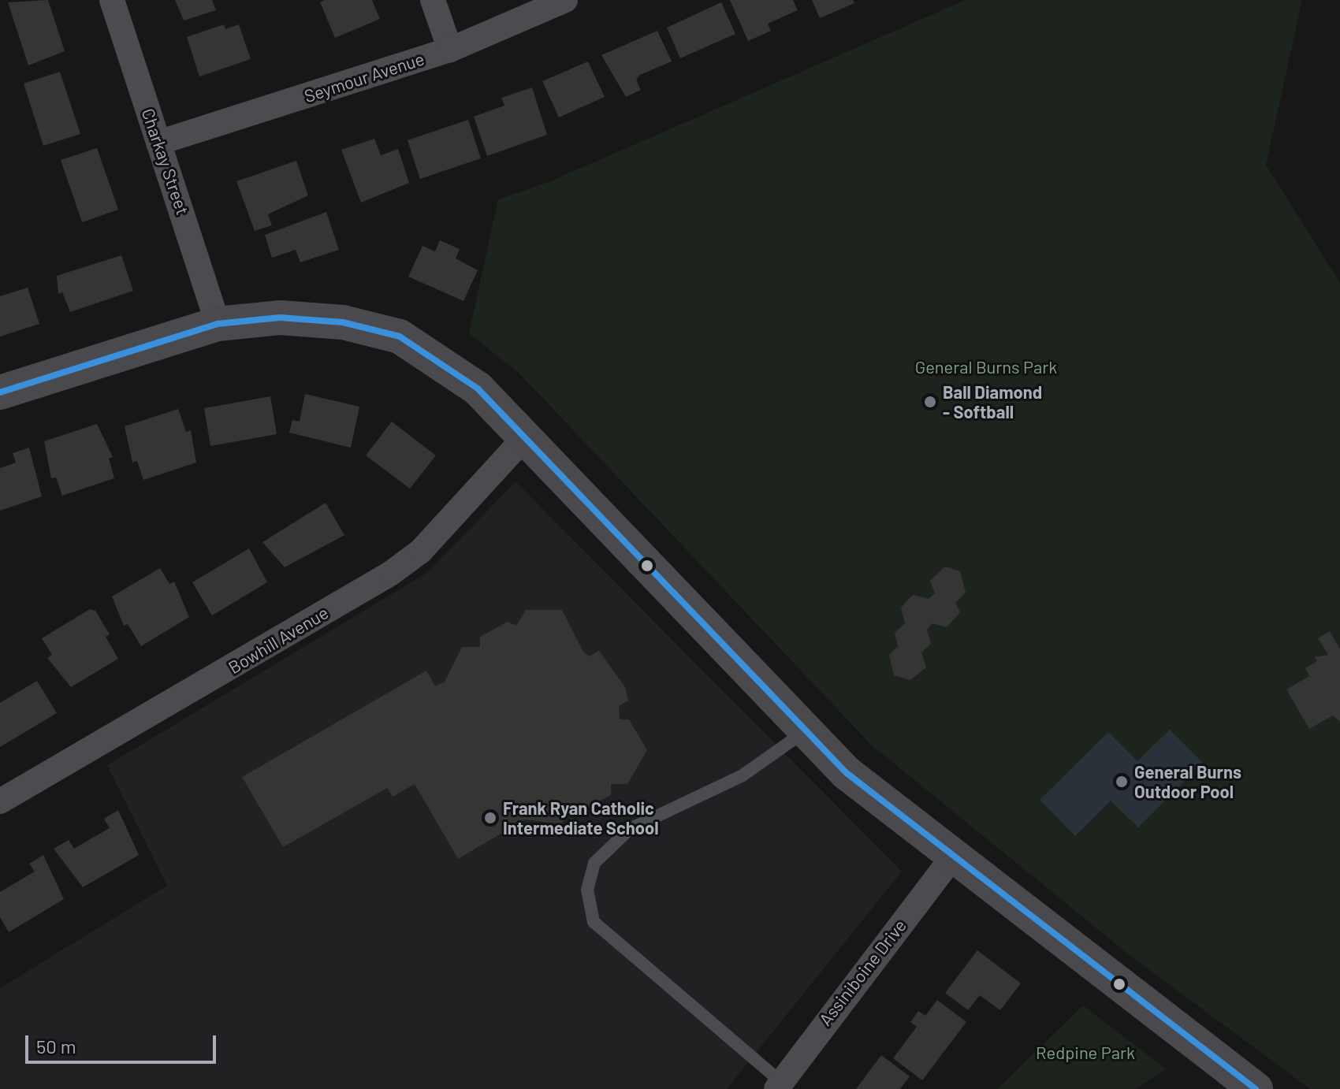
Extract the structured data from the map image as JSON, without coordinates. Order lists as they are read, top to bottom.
{
  "streets": {
    "street": [
      "Seymour Avenue",
      "Charkay Street",
      "Bowhill Avenue",
      "Assiniboine Drive"
    ]
  },
  "crossings": [
    ["Seymour Avenue", "Charkay Street"]
  ],
  "parks": ["General Burns Park", "Redpine Park"],
  "places": ["Ball Diamond - Softball", "General Burns Outdoor Pool", "Frank Ryan Catholic Intermediate School"],
  "scale_bar": "50 m"
}
